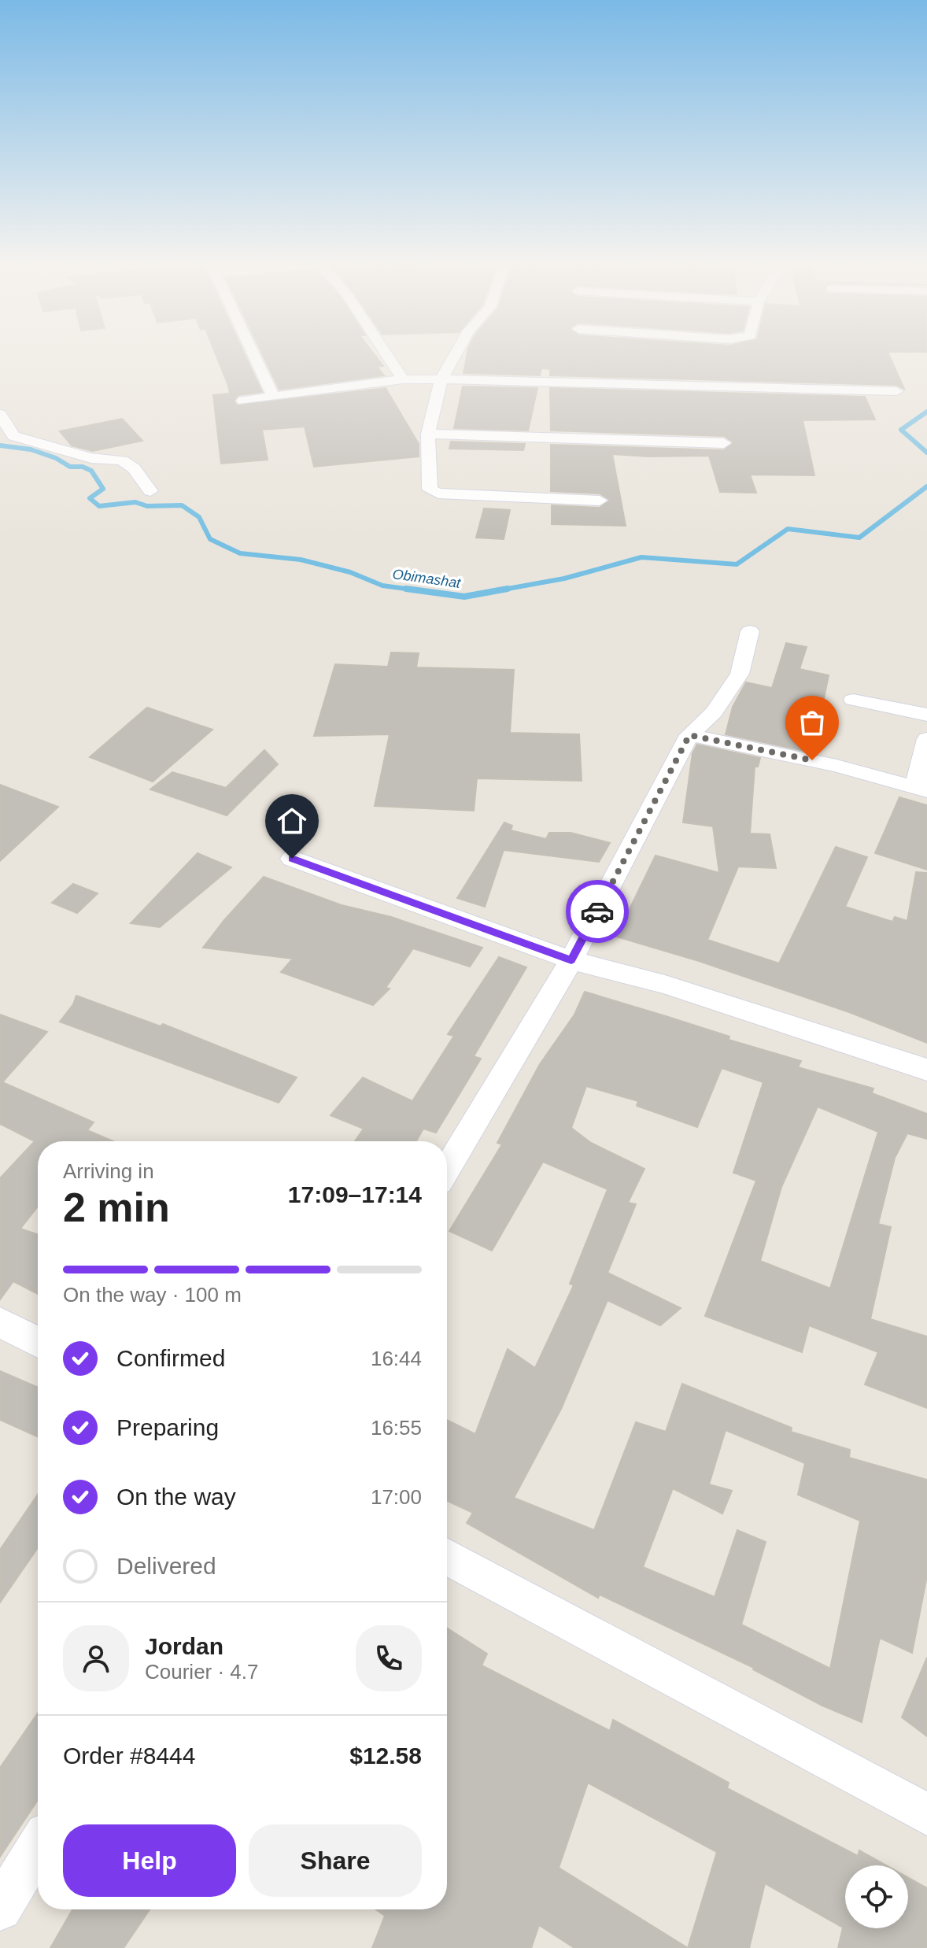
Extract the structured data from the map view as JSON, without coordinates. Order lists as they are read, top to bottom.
{
  "water": ["Obimashat"],
  "page": {
    "heading": ["2 min", "Arriving in", "17:09–17:14"],
    "panel": [
      "Jordan",
      "Courier · 4.7",
      "Order #8444",
      "$12.58"
    ],
    "bar": "On the way · 100 m",
    "list": [
      ["Confirmed", "16:44"],
      ["Preparing", "16:55"],
      ["On the way", "17:00"],
      "Delivered"
    ],
    "buttons": ["Help", "Share"]
  }
}
